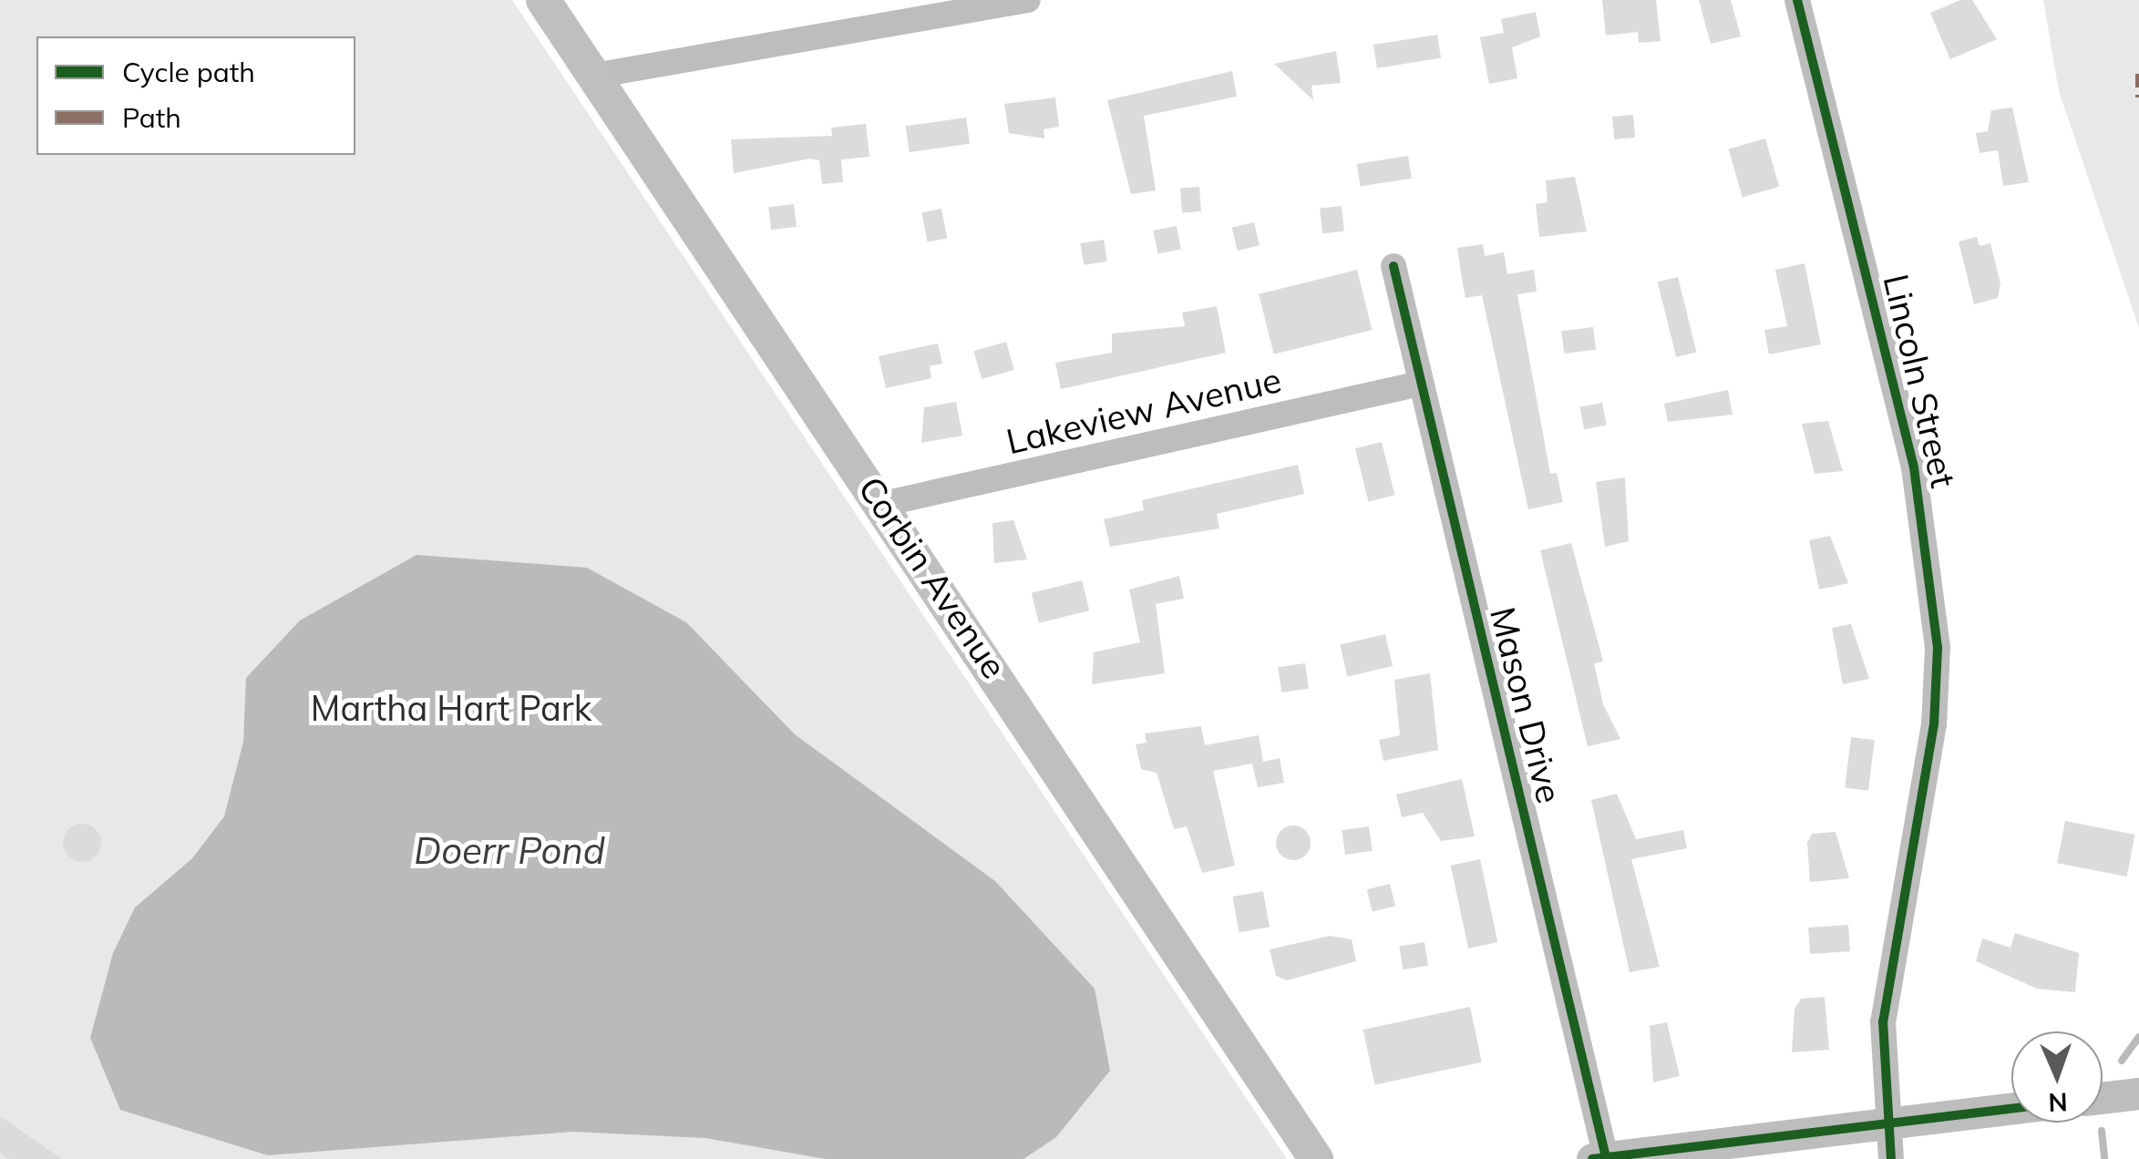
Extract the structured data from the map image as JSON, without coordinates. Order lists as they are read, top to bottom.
{
  "streets": {
    "main road": ["Corbin Avenue"],
    "street": ["Lincoln Street", "Lakeview Avenue", "Mason Drive"]
  },
  "crossings": [
    ["Lakeview Avenue", "Corbin Avenue"],
    ["Lakeview Avenue", "Mason Drive"]
  ],
  "water": ["Doerr Pond"],
  "parks": ["Martha Hart Park"],
  "legend": ["Cycle path", "Path"],
  "north": "bottom"
}
